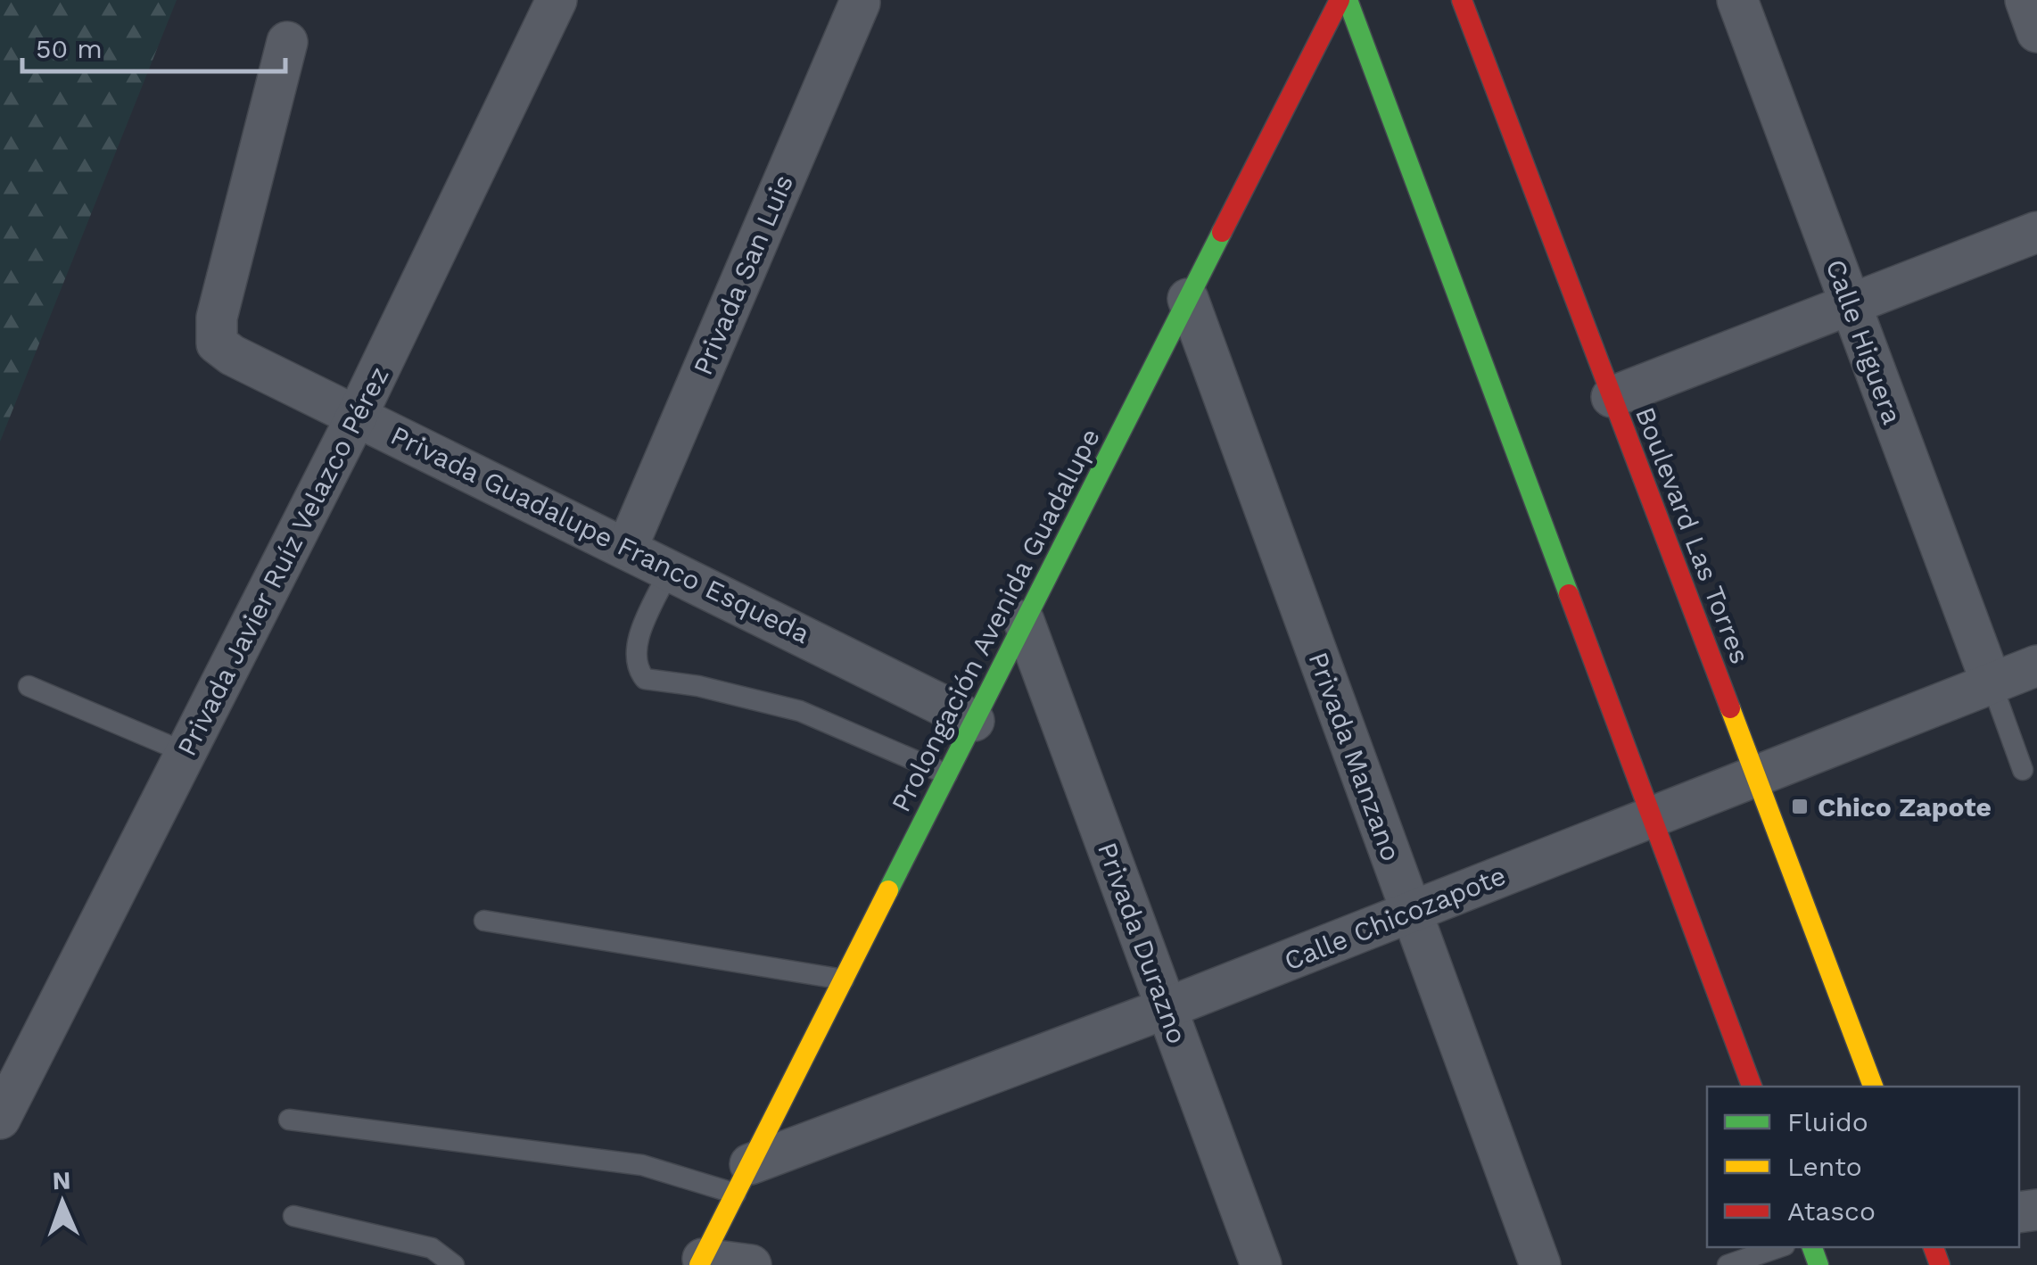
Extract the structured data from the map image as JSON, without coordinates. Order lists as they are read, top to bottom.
{
  "streets": {
    "main road": ["Boulevard Las Torres", "Prolongación Avenida Guadalupe"],
    "street": [
      "Privada San Luis",
      "Calle Higuera",
      "Privada Guadalupe Franco Esqueda",
      "Privada Javier Ruíz Velazco Pérez",
      "Privada Manzano",
      "Calle Chicozapote",
      "Privada Durazno"
    ]
  },
  "crossings": [
    ["Privada San Luis", "Privada Guadalupe Franco Esqueda"],
    ["Calle Higuera", "Calle Chicozapote"],
    ["Privada Guadalupe Franco Esqueda", "Privada Javier Ruíz Velazco Pérez"],
    ["Privada Guadalupe Franco Esqueda", "Prolongación Avenida Guadalupe"],
    ["Boulevard Las Torres", "Calle Chicozapote"],
    ["Prolongación Avenida Guadalupe", "Privada Manzano"],
    ["Prolongación Avenida Guadalupe", "Calle Chicozapote"],
    ["Prolongación Avenida Guadalupe", "Privada Durazno"],
    ["Privada Manzano", "Calle Chicozapote"],
    ["Calle Chicozapote", "Privada Durazno"]
  ],
  "places": {
    "transit": ["Chico Zapote"]
  },
  "legend": ["Fluido", "Lento", "Atasco"],
  "scale_bar": "50 m",
  "north": "top"
}
